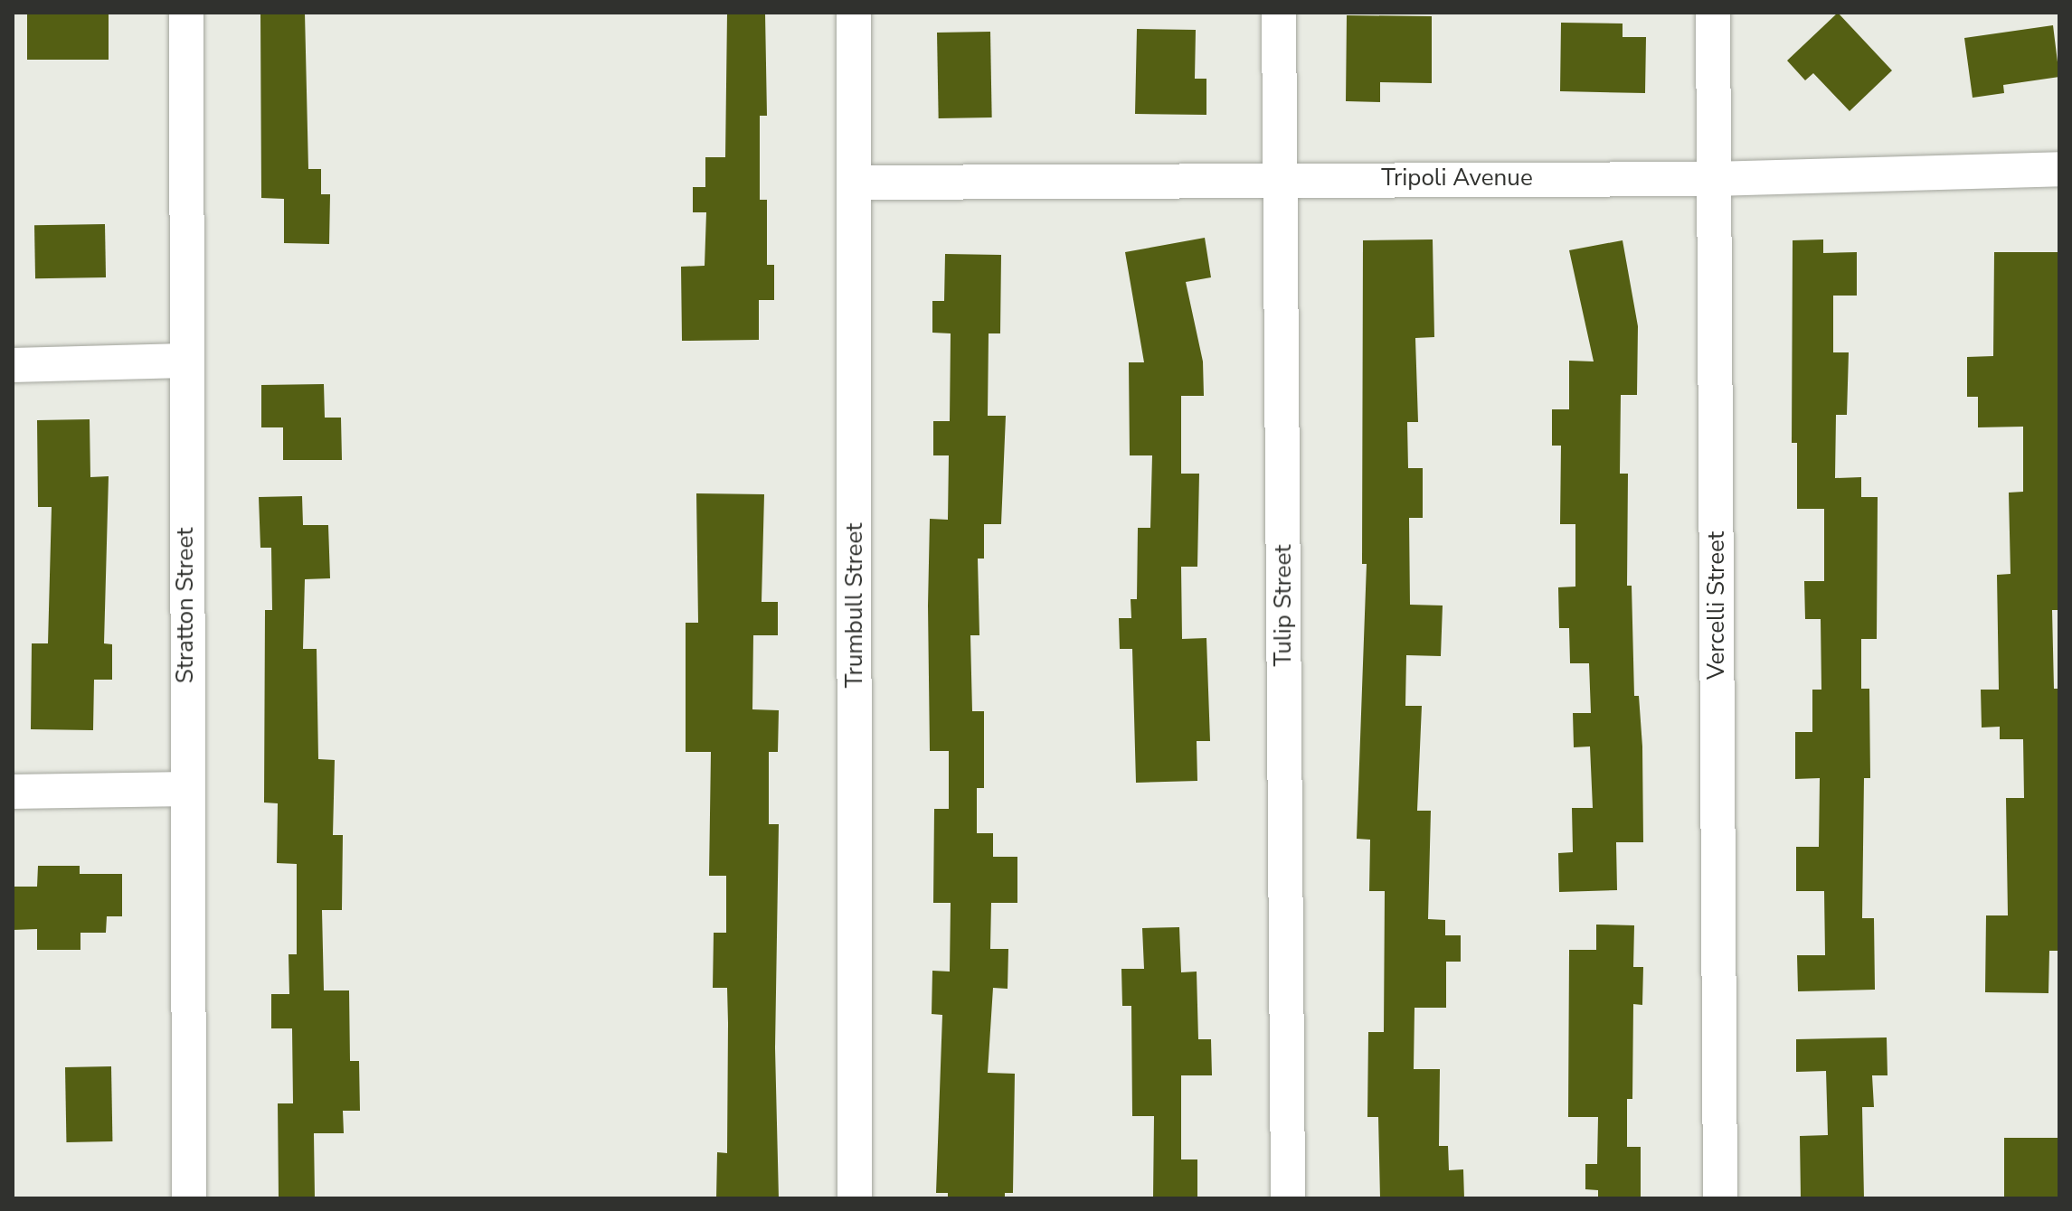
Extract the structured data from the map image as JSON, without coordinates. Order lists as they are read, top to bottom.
{
  "streets": {
    "street": [
      "Tripoli Avenue",
      "Stratton Street",
      "Trumbull Street",
      "Tulip Street",
      "Vercelli Street"
    ]
  },
  "crossings": [
    ["Tripoli Avenue", "Trumbull Street"],
    ["Tripoli Avenue", "Tulip Street"],
    ["Tripoli Avenue", "Vercelli Street"]
  ]
}
